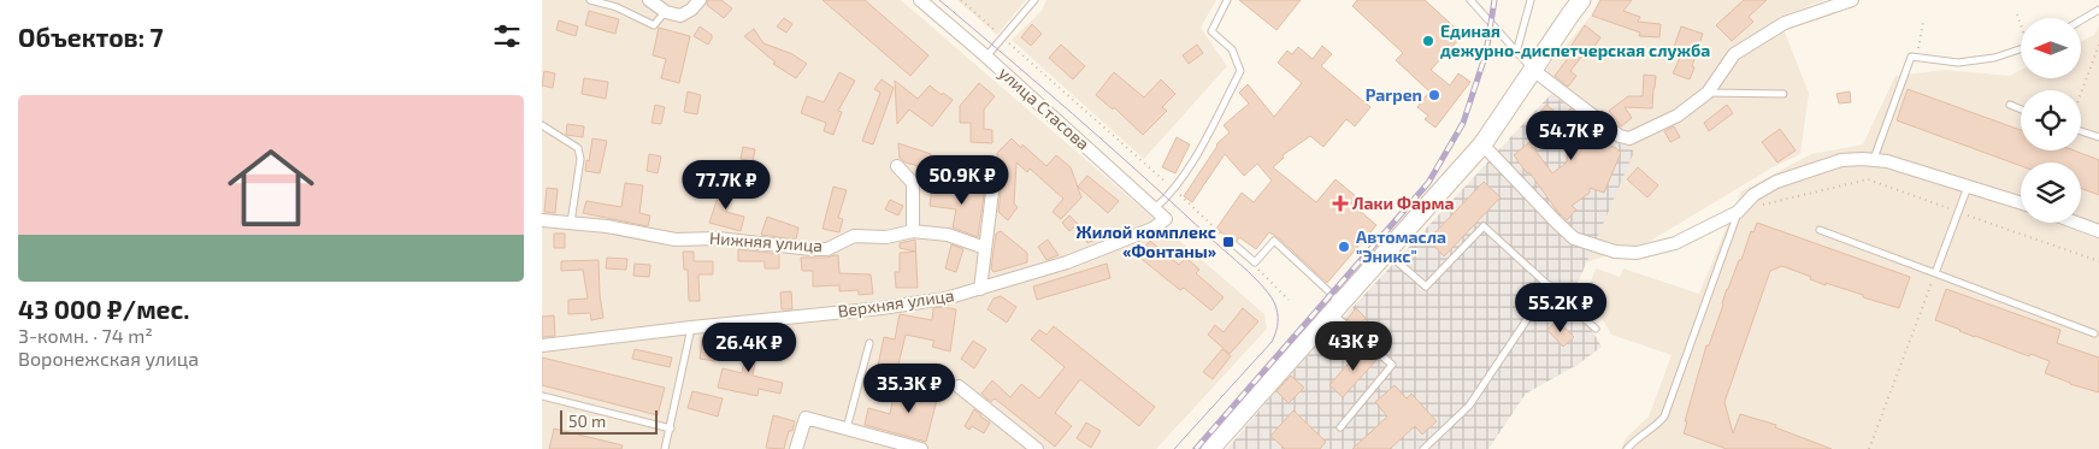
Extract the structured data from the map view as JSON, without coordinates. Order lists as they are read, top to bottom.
{
  "streets": {
    "street": ["улица Стасова", "Нижняя улица", "Верхняя улица"]
  },
  "crossings": [
    ["улица Стасова", "Верхняя улица"]
  ],
  "places": {
    "other": ["Единая дежурно-диспетчерская служба", "Parpen", "Автомасла \"Эникс\""],
    "health": ["Лаки Фарма"],
    "transit": ["Жилой комплекс «Фонтаны»"]
  },
  "scale_bar": "50 m",
  "north": "left",
  "page": {
    "heading": "Объектов: 7",
    "list": [
      {
        "name": "43 000 ₽/мес.",
        "note": "3-комн. · 74 m² · Воронежская улица"
      }
    ],
    "price": [
      "54.7K ₽",
      "50.9K ₽",
      "77.7K ₽",
      "55.2K ₽",
      "43K ₽",
      "26.4K ₽",
      "35.3K ₽"
    ],
    "scale": "50 m"
  }
}
